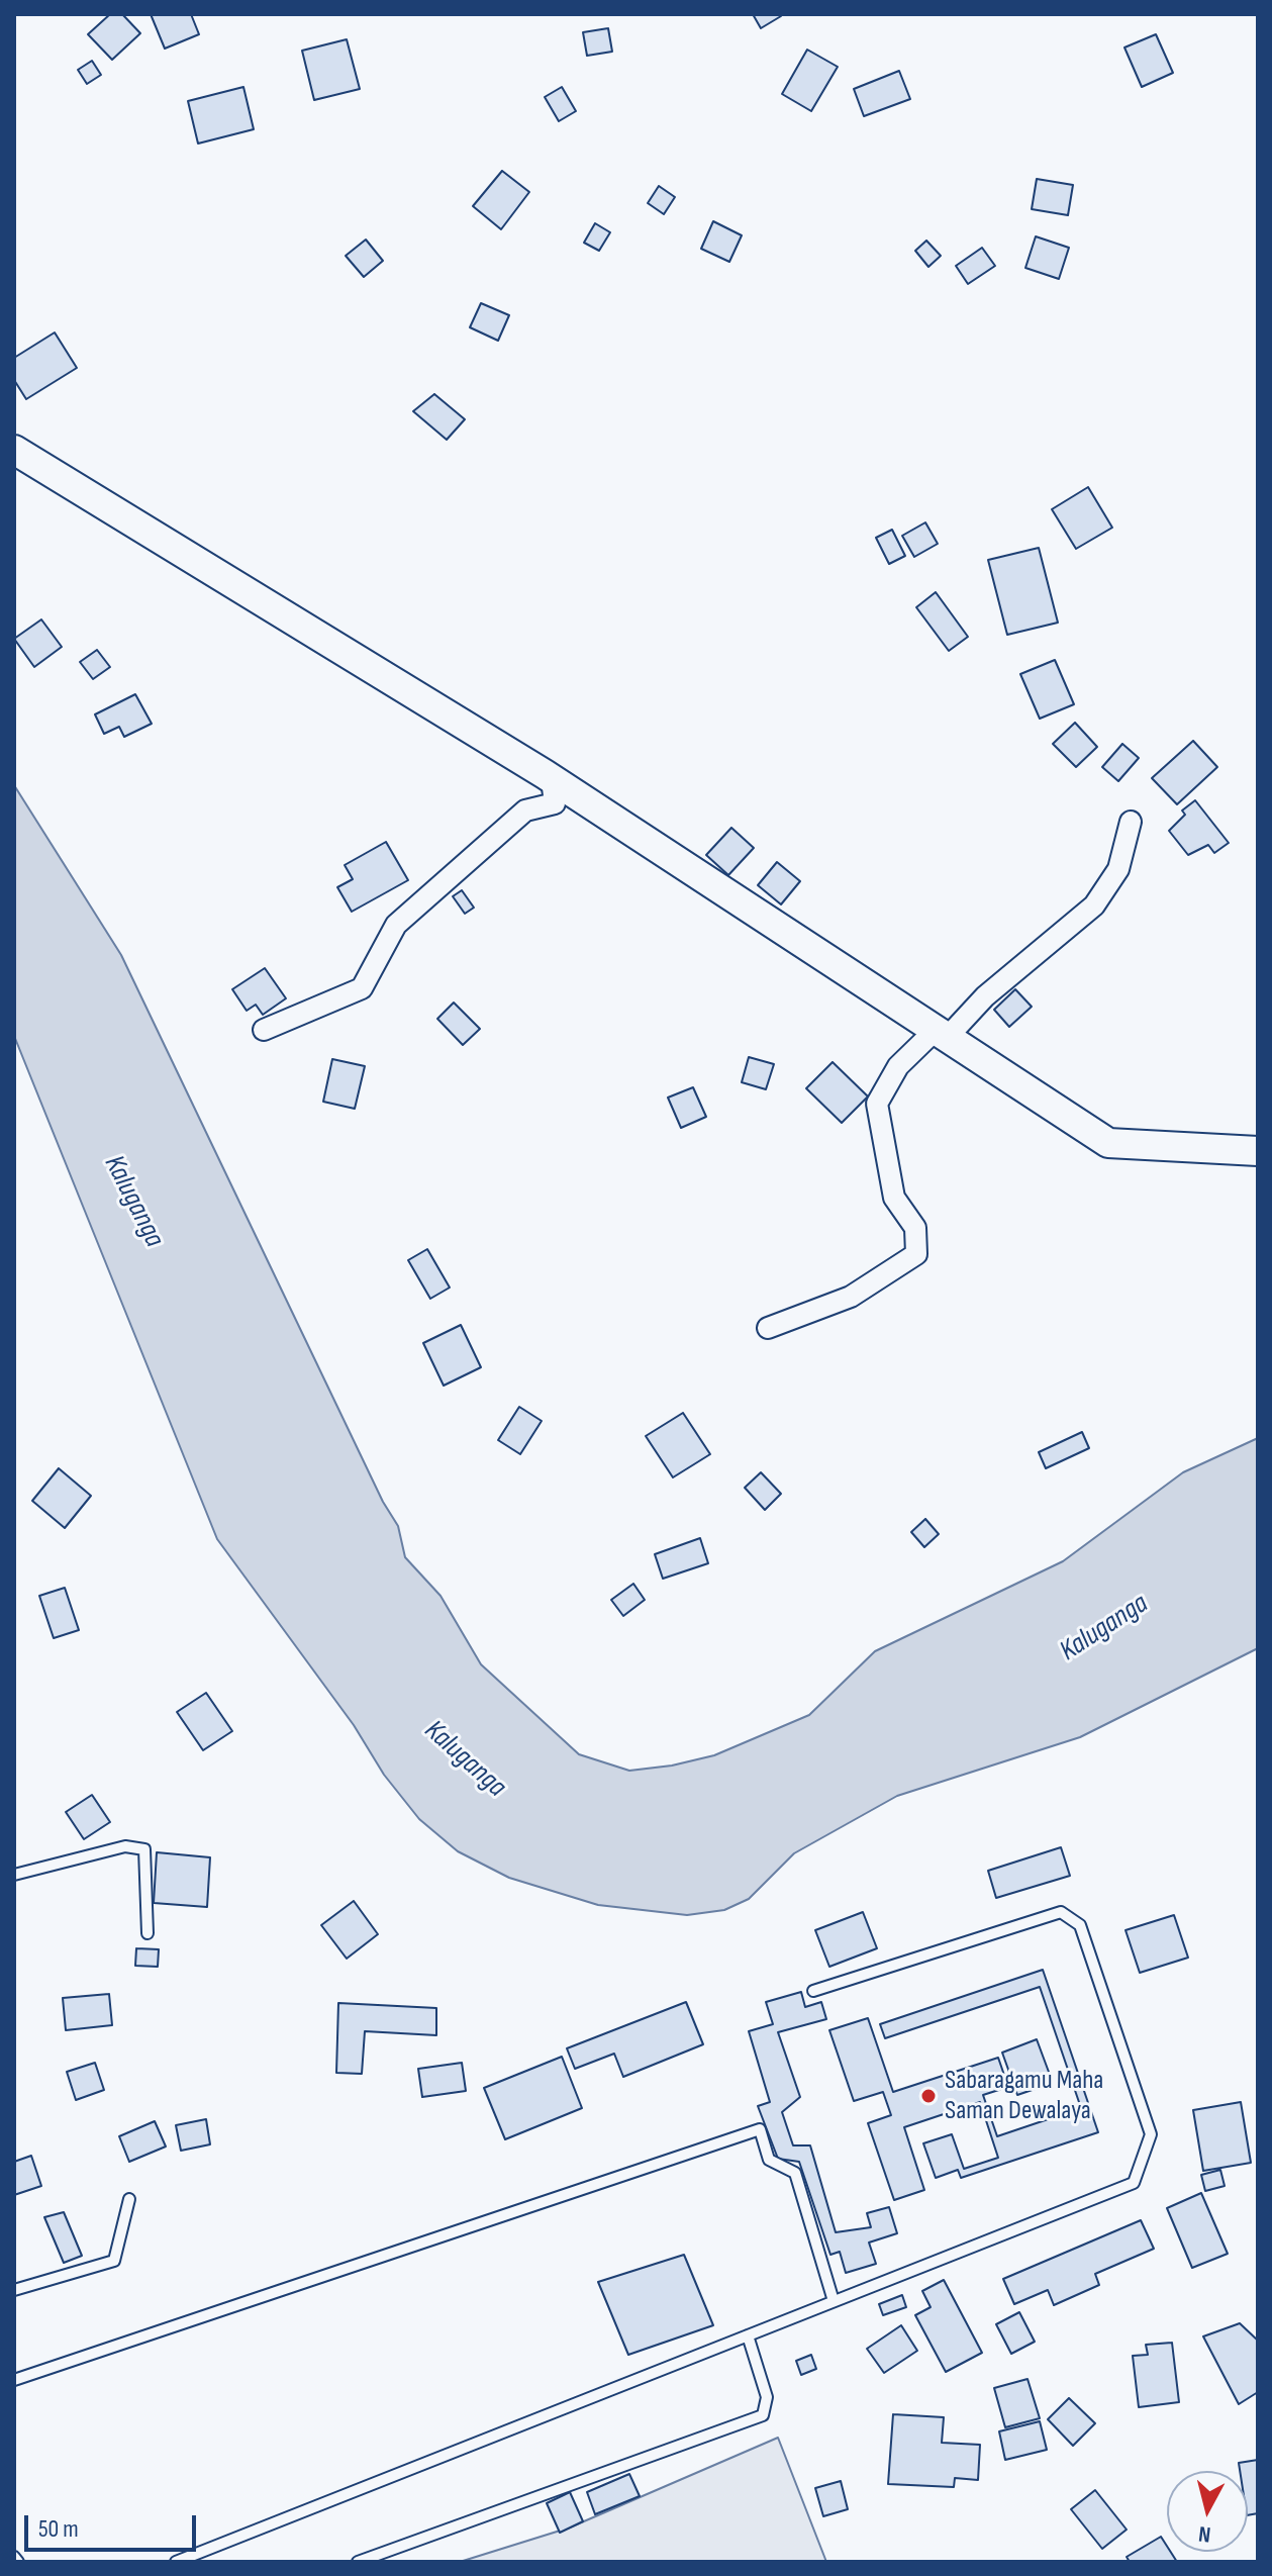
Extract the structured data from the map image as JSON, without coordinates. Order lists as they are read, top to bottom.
{
  "water": ["Kaluganga"],
  "places": ["Sabaragamu Maha Saman Dewalaya"],
  "scale_bar": "50 m",
  "north": "bottom"
}
